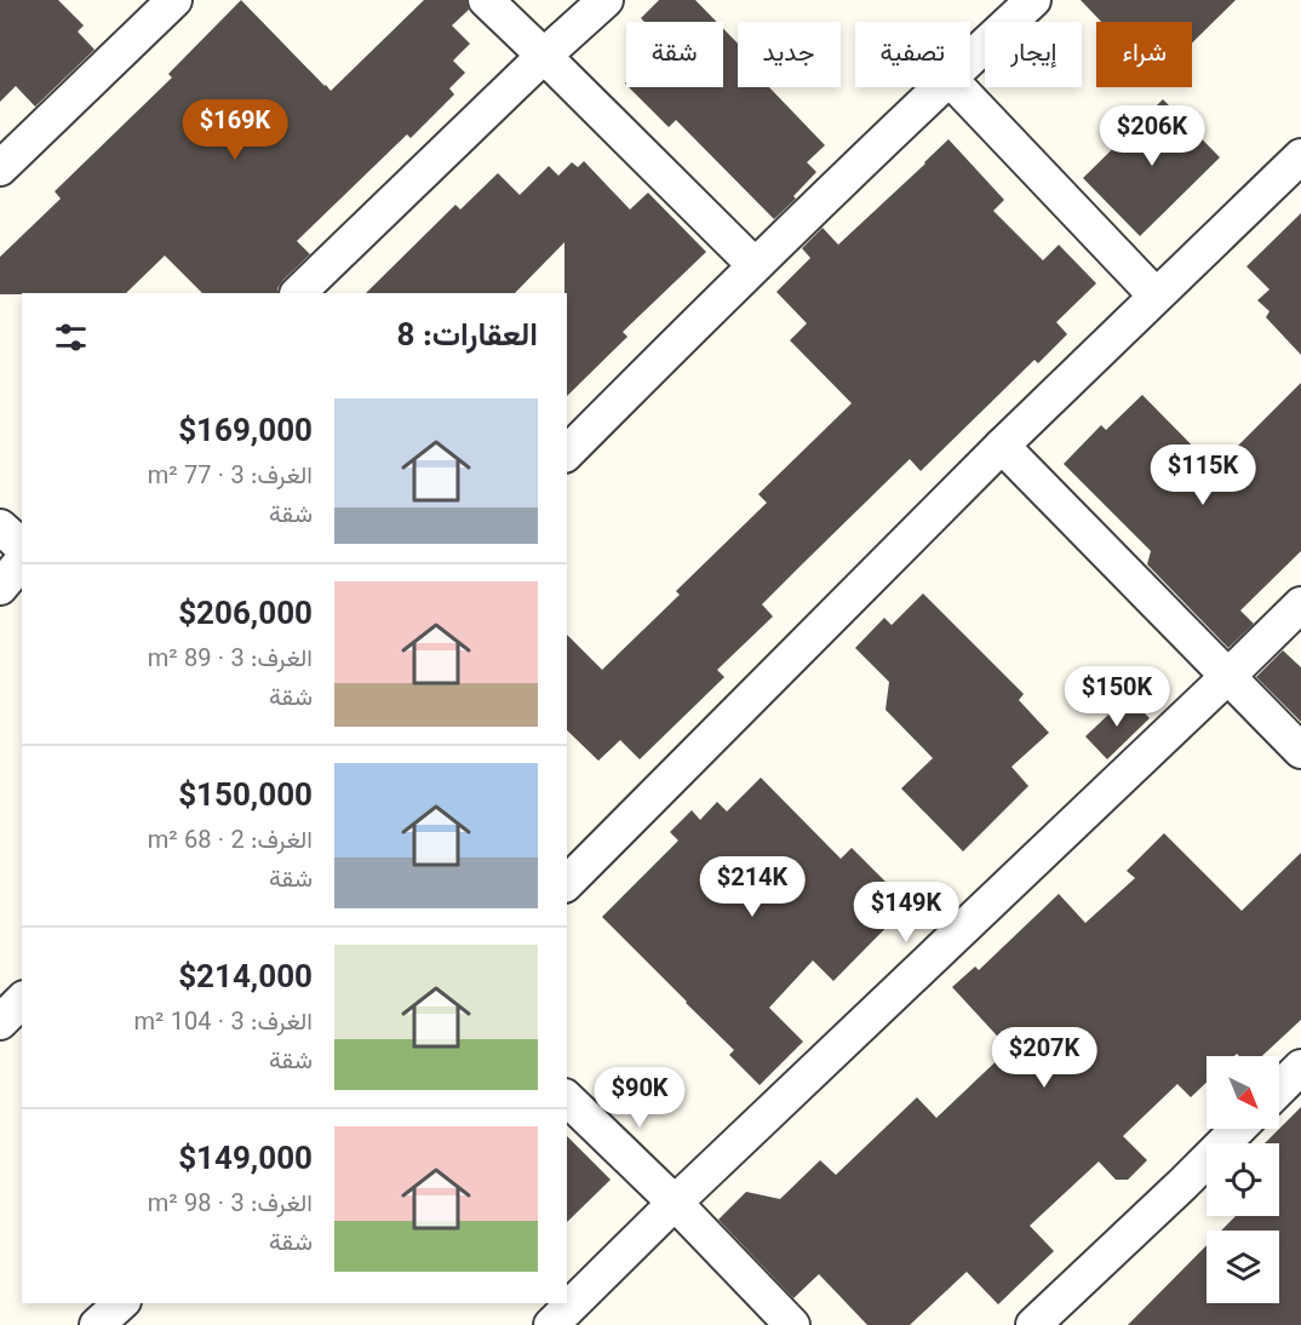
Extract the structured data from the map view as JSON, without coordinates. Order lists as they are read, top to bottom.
{
  "north": "bottom right",
  "page": {
    "chip": [
      "شراء",
      "إيجار",
      "تصفية",
      "جديد",
      "شقة"
    ],
    "price": [
      "$169K",
      "$206K",
      "$115K",
      "$150K",
      "$214K",
      "$149K",
      "$207K",
      "$90K"
    ],
    "heading": "العقارات: 8",
    "list": [
      {
        "name": "$169,000",
        "note": "الغرف: 3 · 77 m² · شقة"
      },
      {
        "name": "$206,000",
        "note": "الغرف: 3 · 89 m² · شقة"
      },
      {
        "name": "$150,000",
        "note": "الغرف: 2 · 68 m² · شقة"
      },
      {
        "name": "$214,000",
        "note": "الغرف: 3 · 104 m² · شقة"
      },
      {
        "name": "$149,000",
        "note": "الغرف: 3 · 98 m² · شقة"
      }
    ]
  }
}
